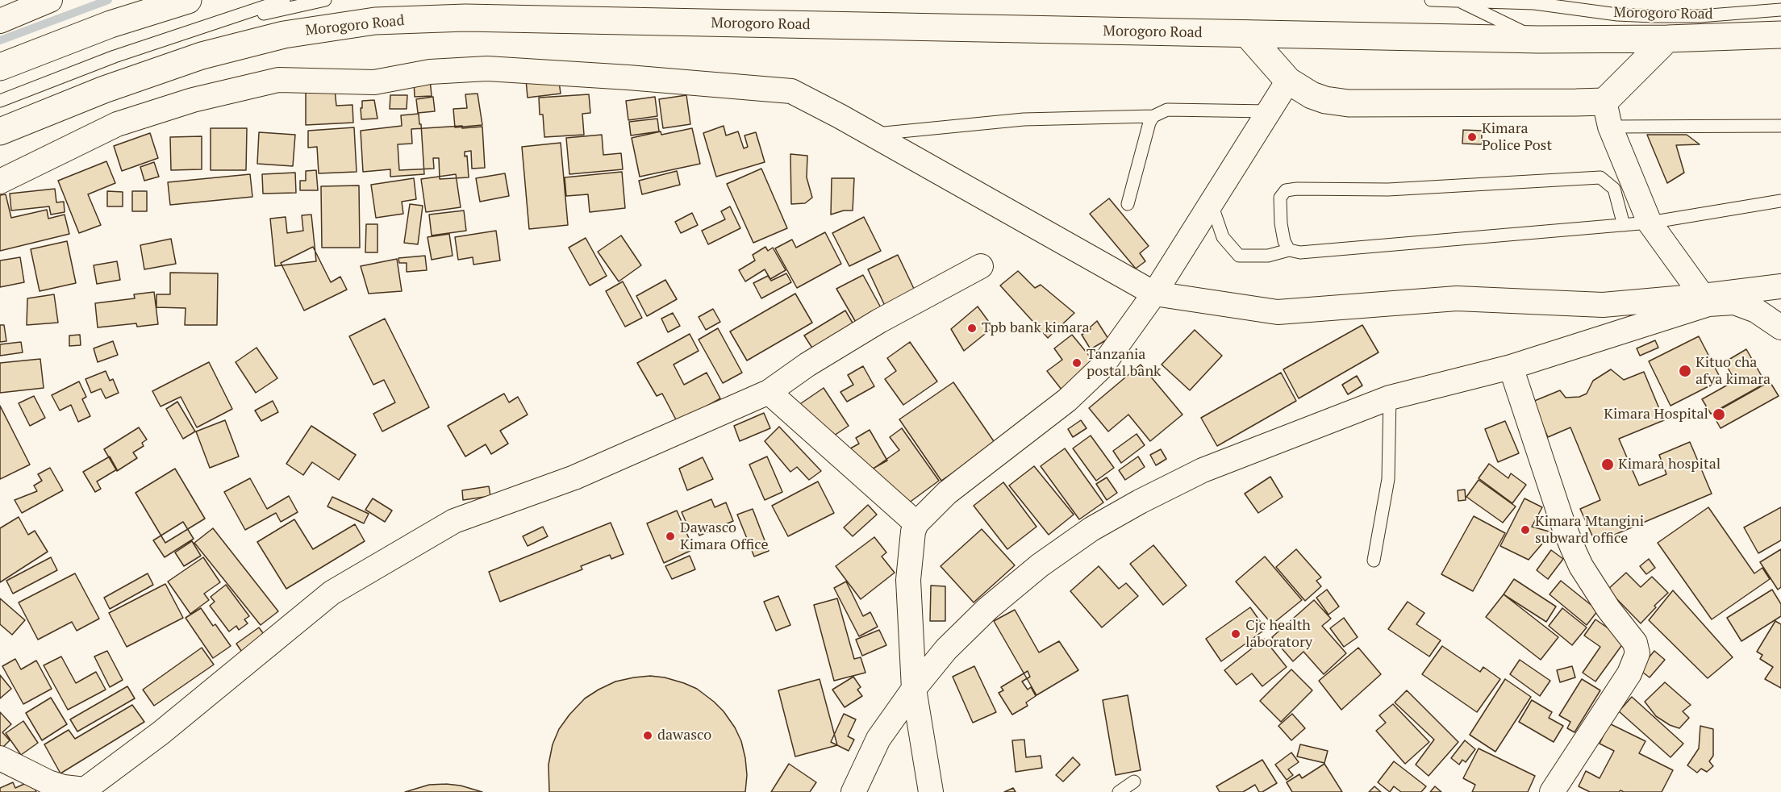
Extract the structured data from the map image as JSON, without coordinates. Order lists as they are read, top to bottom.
{
  "streets": {
    "main road": ["Morogoro Road"]
  },
  "places": [
    "Kimara Police Post",
    "Tpb bank kimara",
    "Tanzania postal bank",
    "Kituo cha afya kimara",
    "Kimara Hospital",
    "Kimara hospital",
    "Kimara Mtangini subward office",
    "Dawasco Kimara Office",
    "Cjc health laboratory",
    "dawasco"
  ]
}
